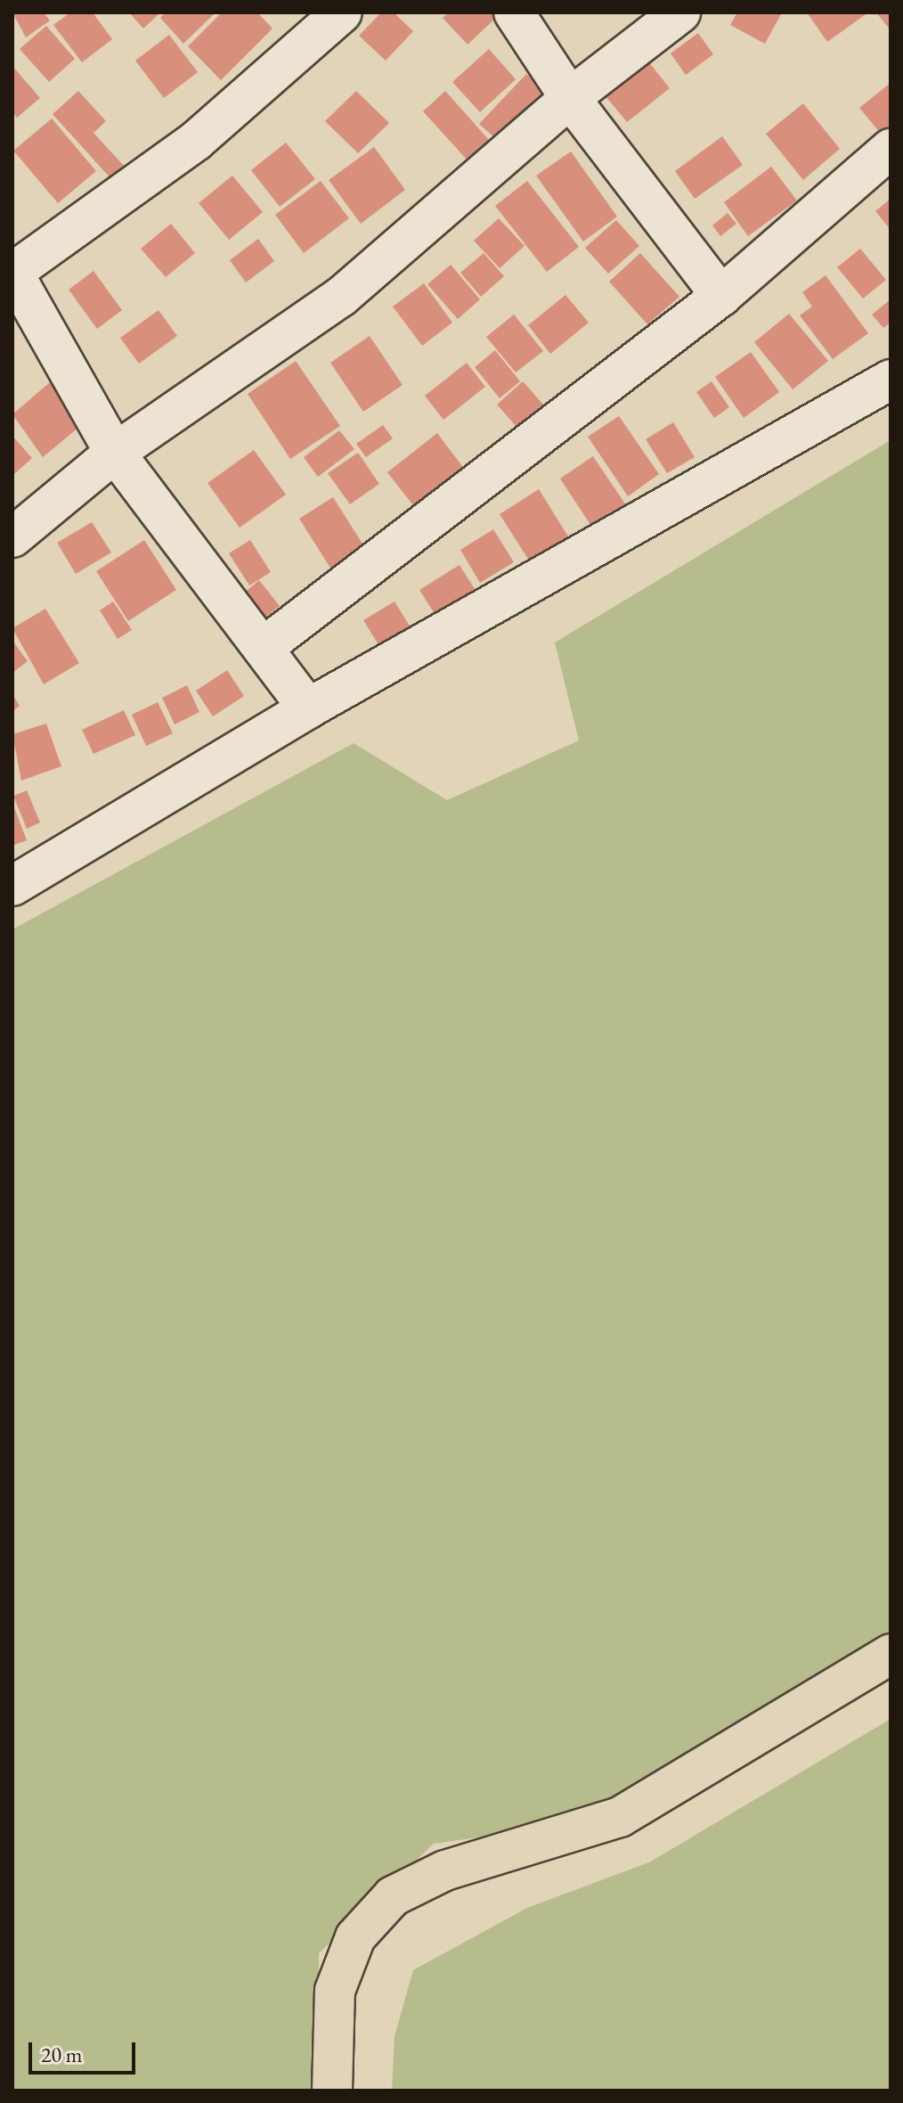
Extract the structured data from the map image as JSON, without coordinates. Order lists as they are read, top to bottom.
{
  "scale_bar": "20 m"
}
